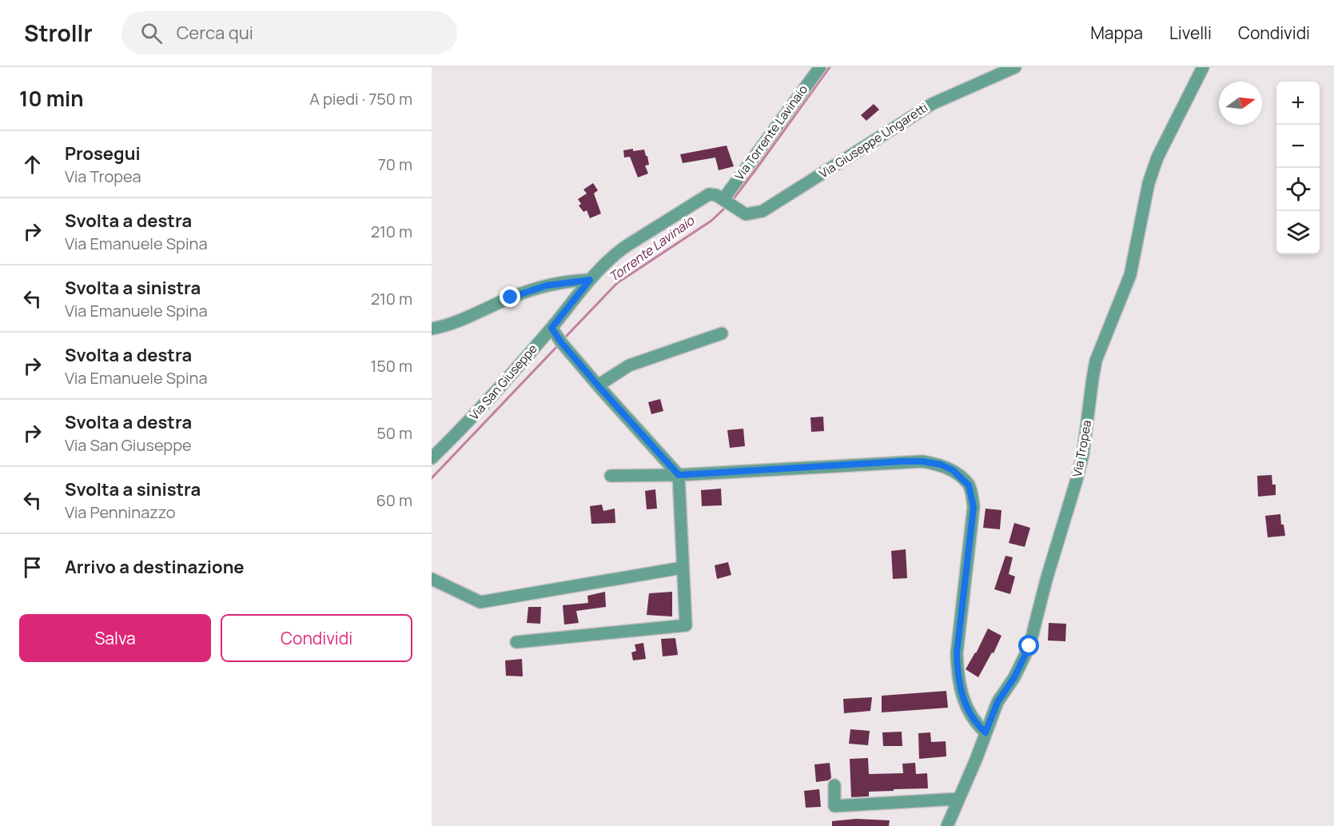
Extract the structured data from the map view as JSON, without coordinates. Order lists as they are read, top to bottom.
{
  "streets": {
    "street": [
      "Via Torrente Lavinaio",
      "Via Giuseppe Ungaretti",
      "Via San Giuseppe",
      "Via Tropea"
    ]
  },
  "crossings": [
    ["Via Torrente Lavinaio", "Via Giuseppe Ungaretti"],
    ["Via Torrente Lavinaio", "Via San Giuseppe"],
    ["Via Giuseppe Ungaretti", "Via San Giuseppe"]
  ],
  "water": ["Torrente Lavinaio"],
  "north": "right",
  "page": {
    "header": "Strollr",
    "search": "Cerca qui",
    "nav": ["Mappa", "Livelli", "Condividi"],
    "heading": ["10 min", "A piedi · 750 m"],
    "map_buttons": ["+", "−"],
    "list": [
      ["Prosegui", "Via Tropea", "70 m"],
      ["Svolta a destra", "Via Emanuele Spina", "210 m"],
      ["Svolta a sinistra", "Via Emanuele Spina", "210 m"],
      ["Svolta a destra", "Via Emanuele Spina", "150 m"],
      ["Svolta a destra", "Via San Giuseppe", "50 m"],
      ["Svolta a sinistra", "Via Penninazzo", "60 m"],
      "Arrivo a destinazione"
    ],
    "buttons": ["Salva", "Condividi"]
  }
}
